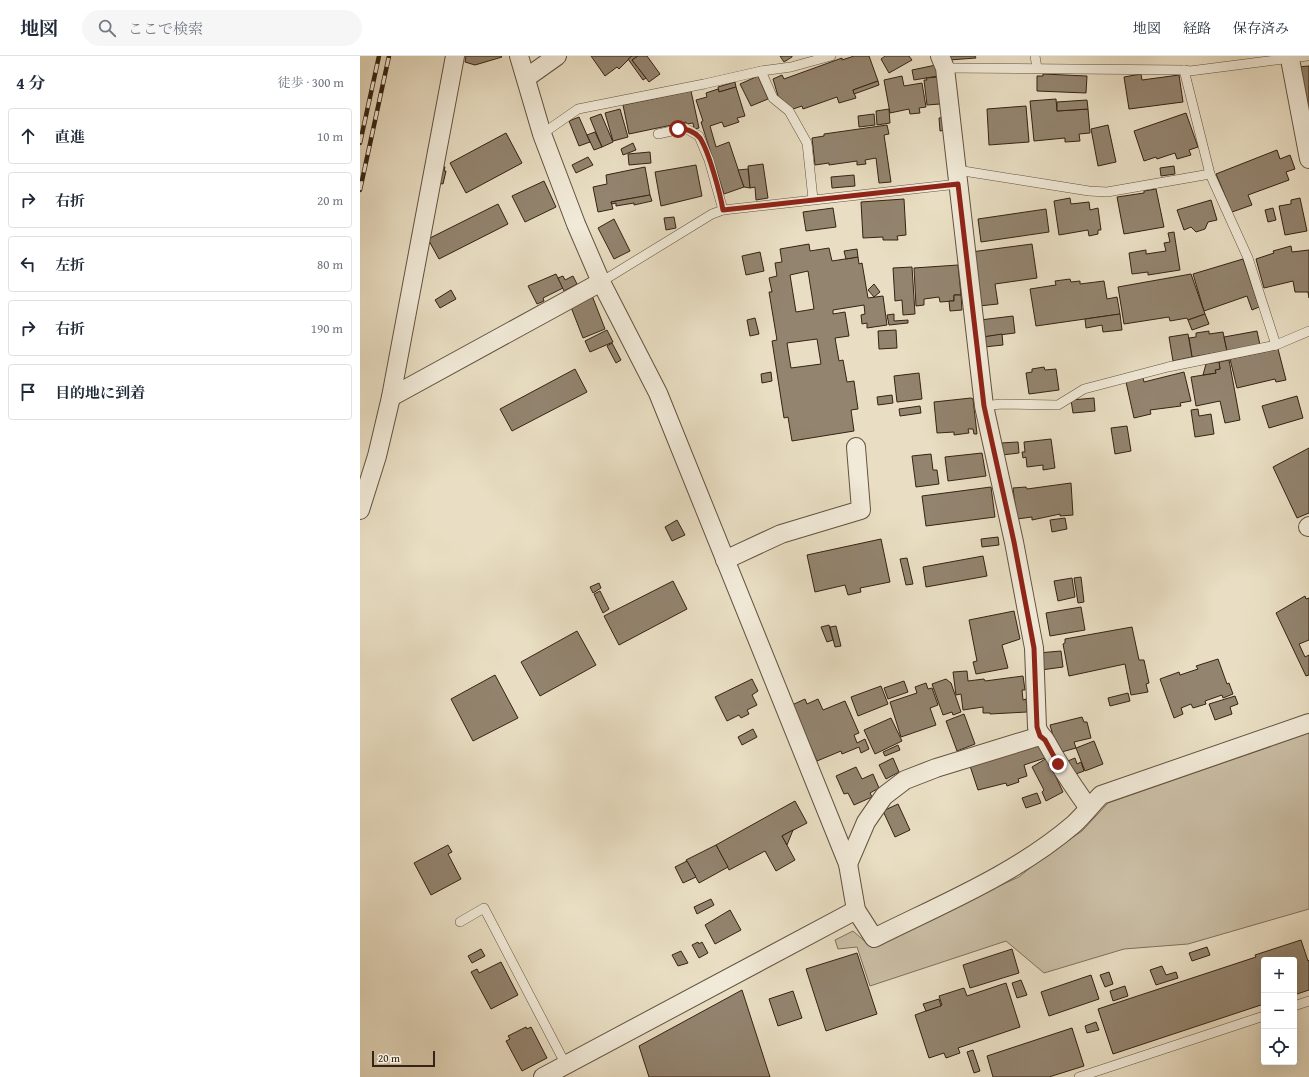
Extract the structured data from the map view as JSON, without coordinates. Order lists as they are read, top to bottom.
{
  "scale_bar": "20 m",
  "page": {
    "header": "地図",
    "search": "ここで検索",
    "nav": ["地図", "経路", "保存済み"],
    "heading": ["4 分", "徒歩 · 300 m"],
    "list": [
      ["直進", "10 m"],
      ["右折", "20 m"],
      ["左折", "80 m"],
      ["右折", "190 m"],
      "目的地に到着"
    ],
    "map_buttons": ["+", "−"],
    "scale": "20 m"
  }
}
